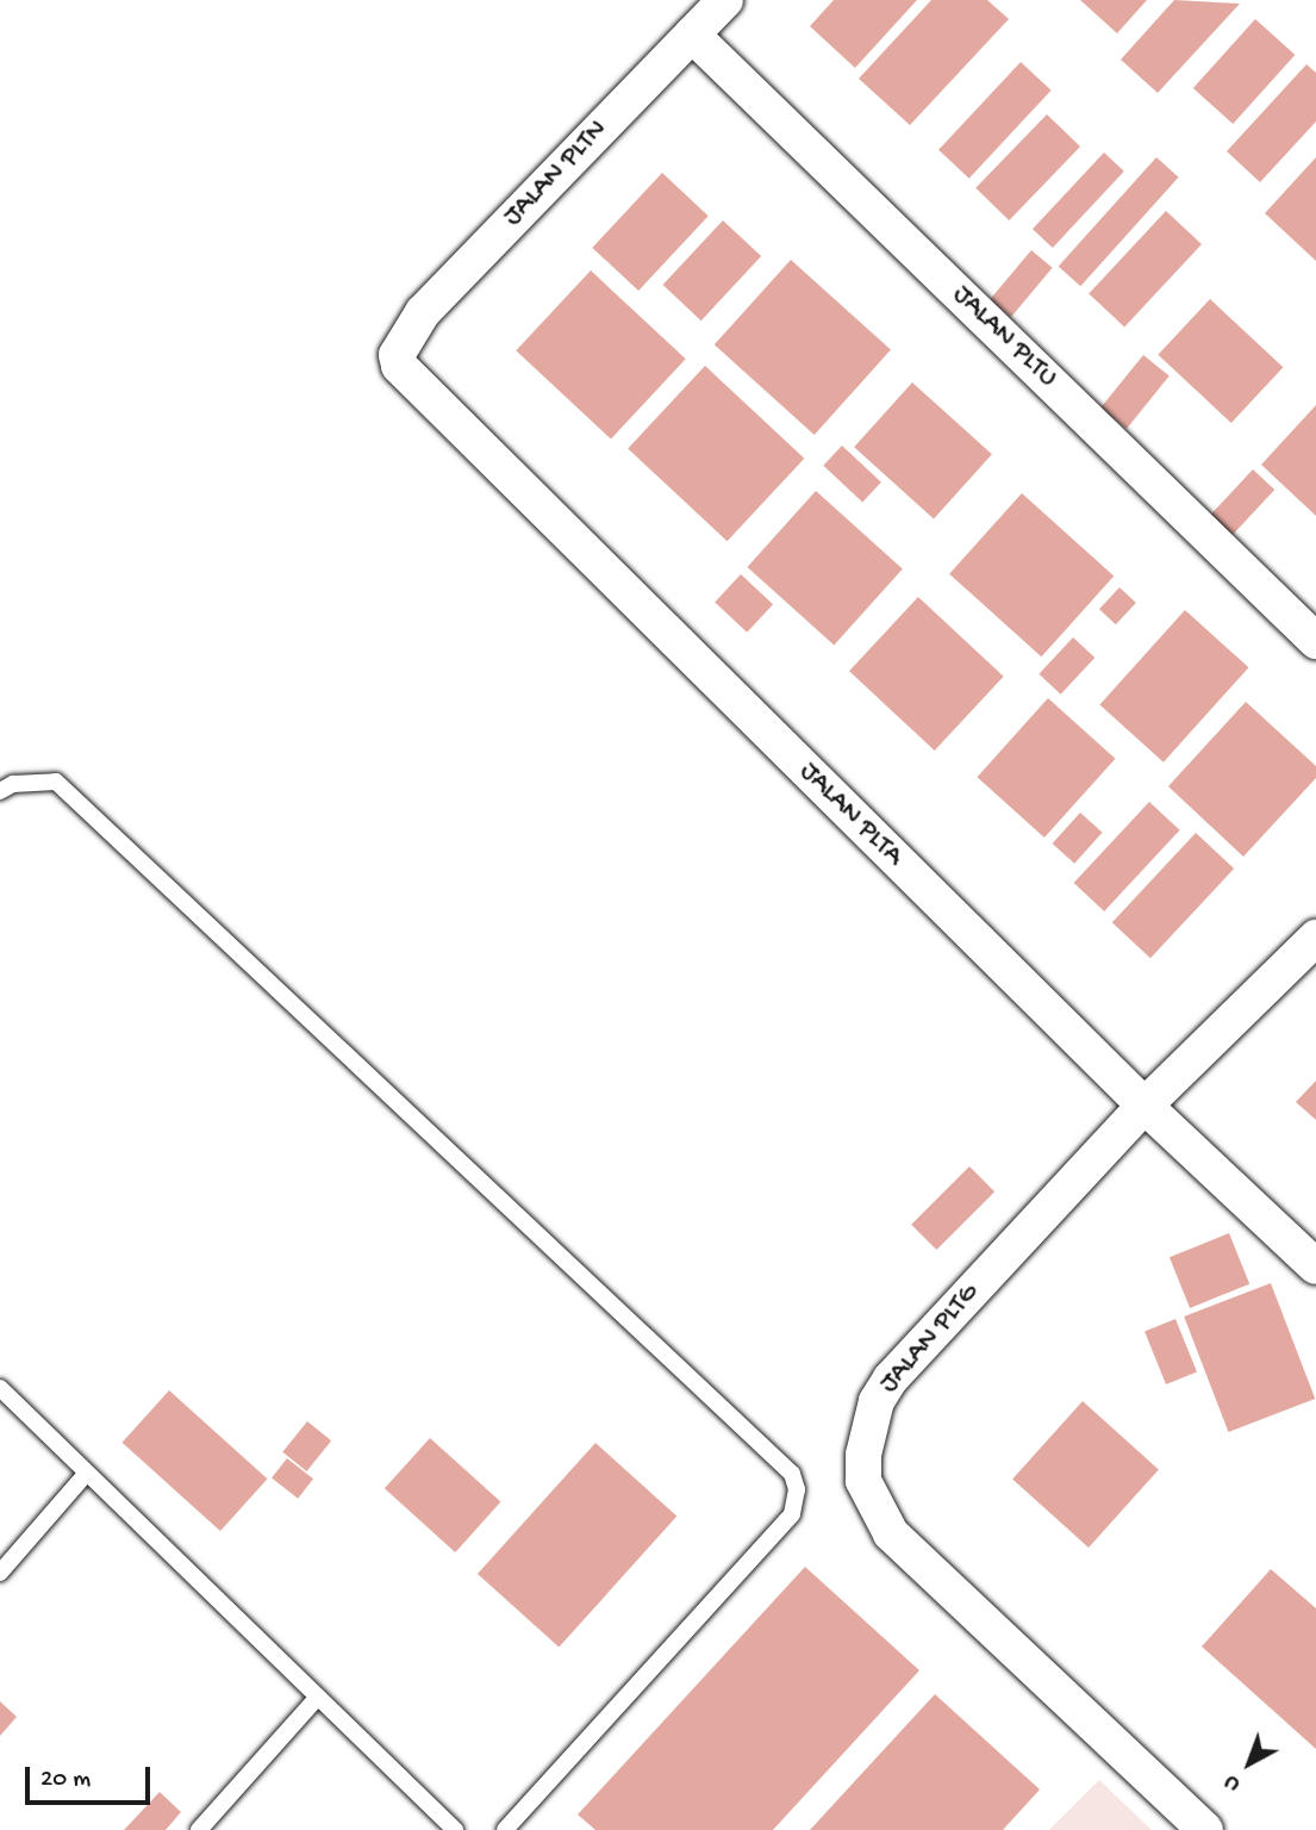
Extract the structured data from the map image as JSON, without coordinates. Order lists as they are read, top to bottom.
{
  "streets": {
    "street": [
      "JALAN PLTN",
      "JALAN PLTU",
      "JALAN PLTA",
      "JALAN PLTG"
    ]
  },
  "crossings": [
    ["JALAN PLTN", "JALAN PLTU"],
    ["JALAN PLTN", "JALAN PLTA"],
    ["JALAN PLTA", "JALAN PLTG"]
  ],
  "scale_bar": "20 m",
  "north": "bottom left"
}
